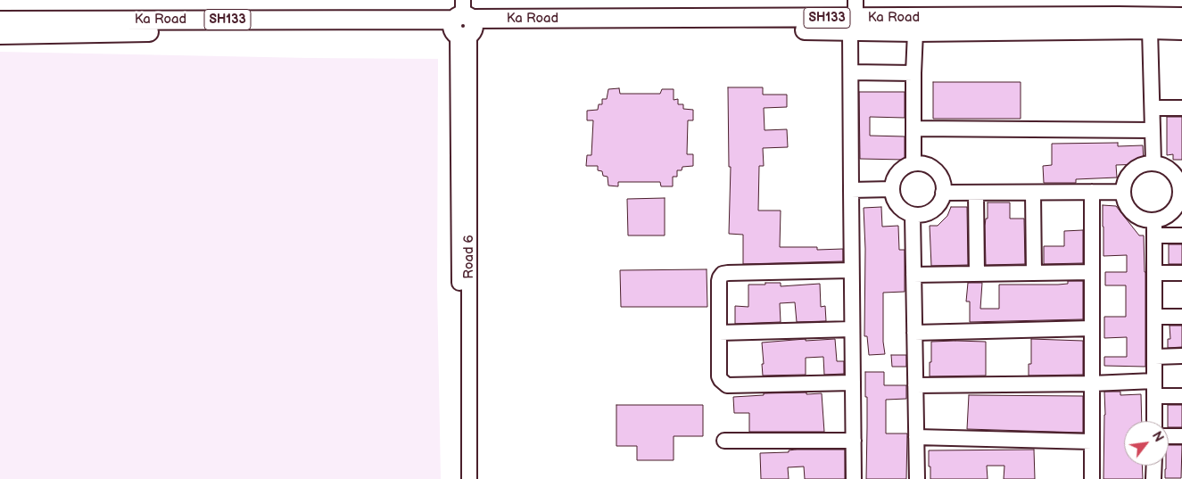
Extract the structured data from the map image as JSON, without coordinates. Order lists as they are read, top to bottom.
{
  "streets": {
    "main road": ["SH133", "Ka Road"],
    "street": ["Road 6"]
  },
  "crossings": [
    ["Ka Road", "Road 6"]
  ],
  "north": "top right"
}
